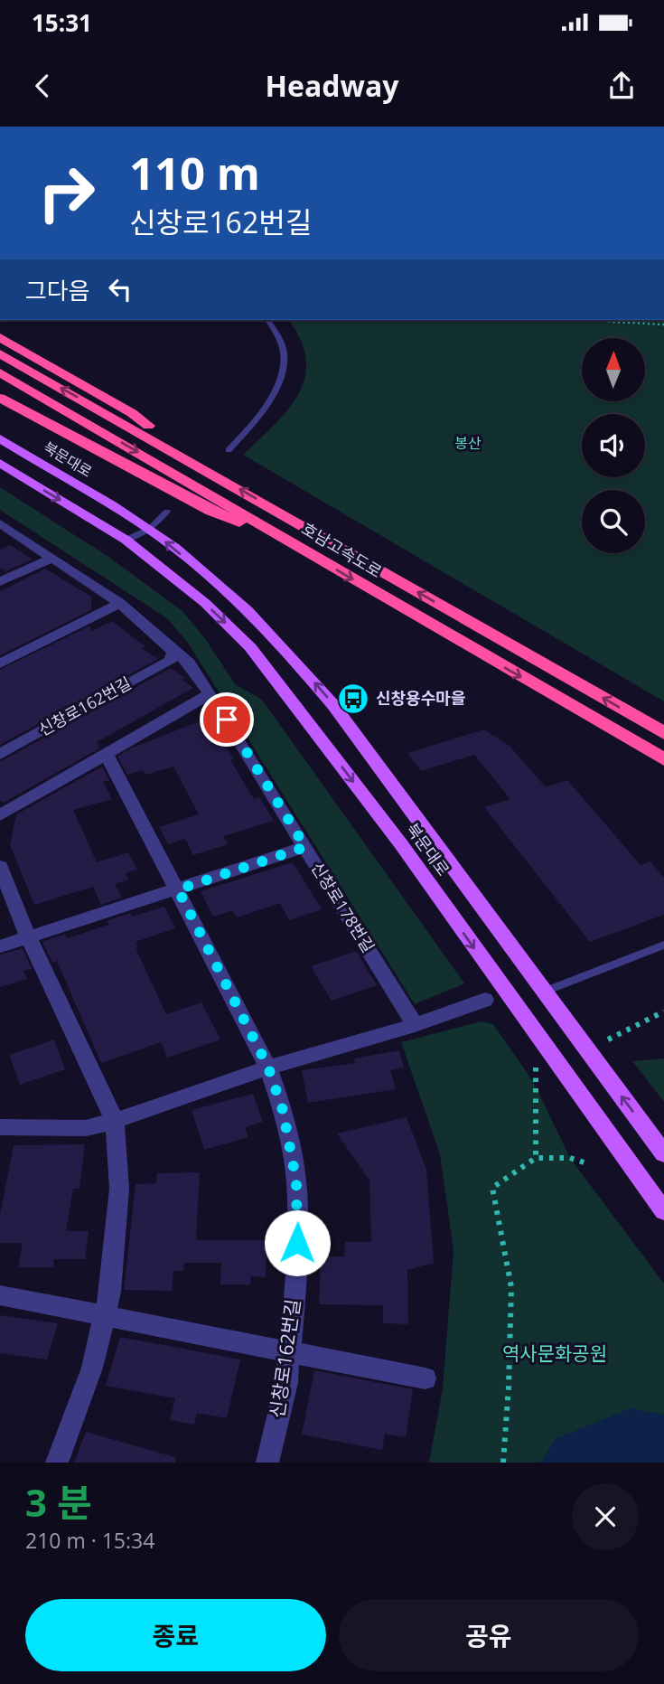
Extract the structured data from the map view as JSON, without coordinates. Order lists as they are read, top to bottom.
{
  "streets": {
    "highway": ["호남고속도로"],
    "main road": ["북문대로"],
    "street": ["신창로162번길", "신창로178번길"]
  },
  "crossings": [
    ["신창로162번길", "신창로178번길"]
  ],
  "parks": ["봉산", "역사문화공원"],
  "places": {
    "bus stop": ["신창용수마을"]
  },
  "north": "top",
  "page": {
    "status": "15:31",
    "header": "Headway",
    "turn": ["110 m", "신창로162번길"],
    "then": "그다음",
    "heading": ["3 분", "210 m · 15:34"],
    "buttons": ["종료", "공유"]
  }
}
